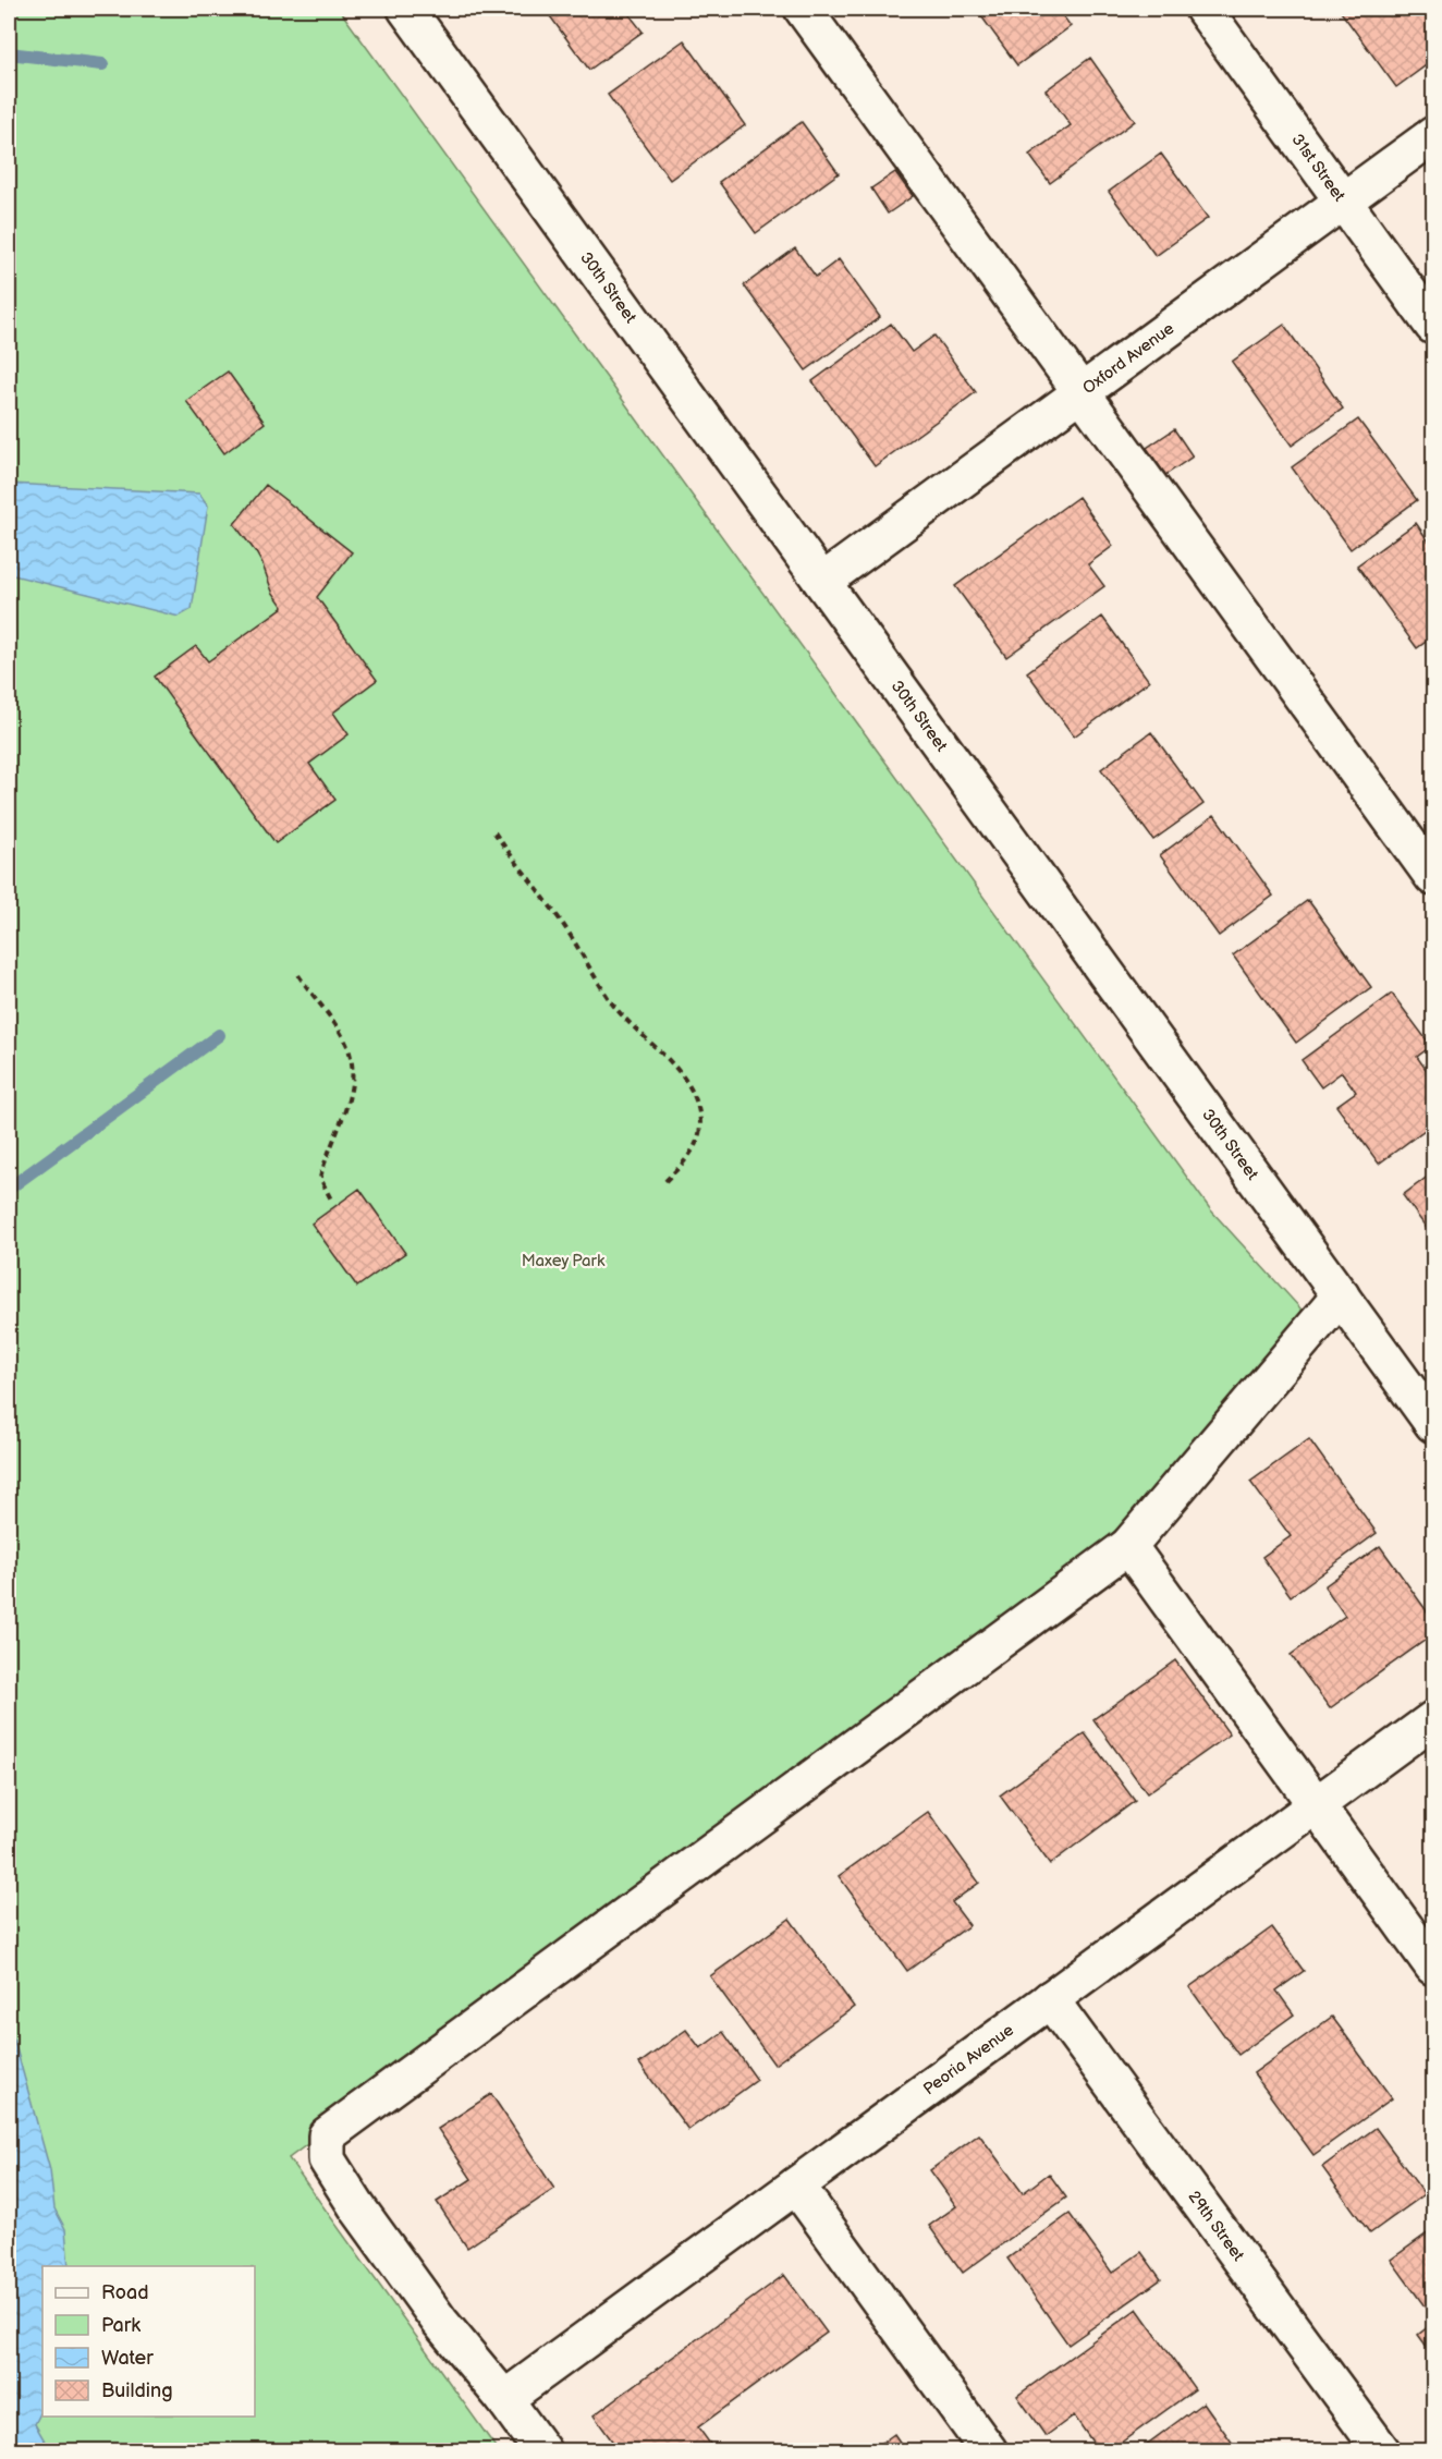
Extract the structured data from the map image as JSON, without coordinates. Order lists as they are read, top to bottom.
{
  "streets": {
    "street": [
      "31st Street",
      "30th Street",
      "Oxford Avenue",
      "Peoria Avenue",
      "29th Street"
    ]
  },
  "crossings": [
    ["31st Street", "Oxford Avenue"],
    ["30th Street", "Oxford Avenue"],
    ["Peoria Avenue", "29th Street"]
  ],
  "parks": ["Maxey Park"],
  "legend": [
    "Road",
    "Park",
    "Water",
    "Building"
  ]
}
